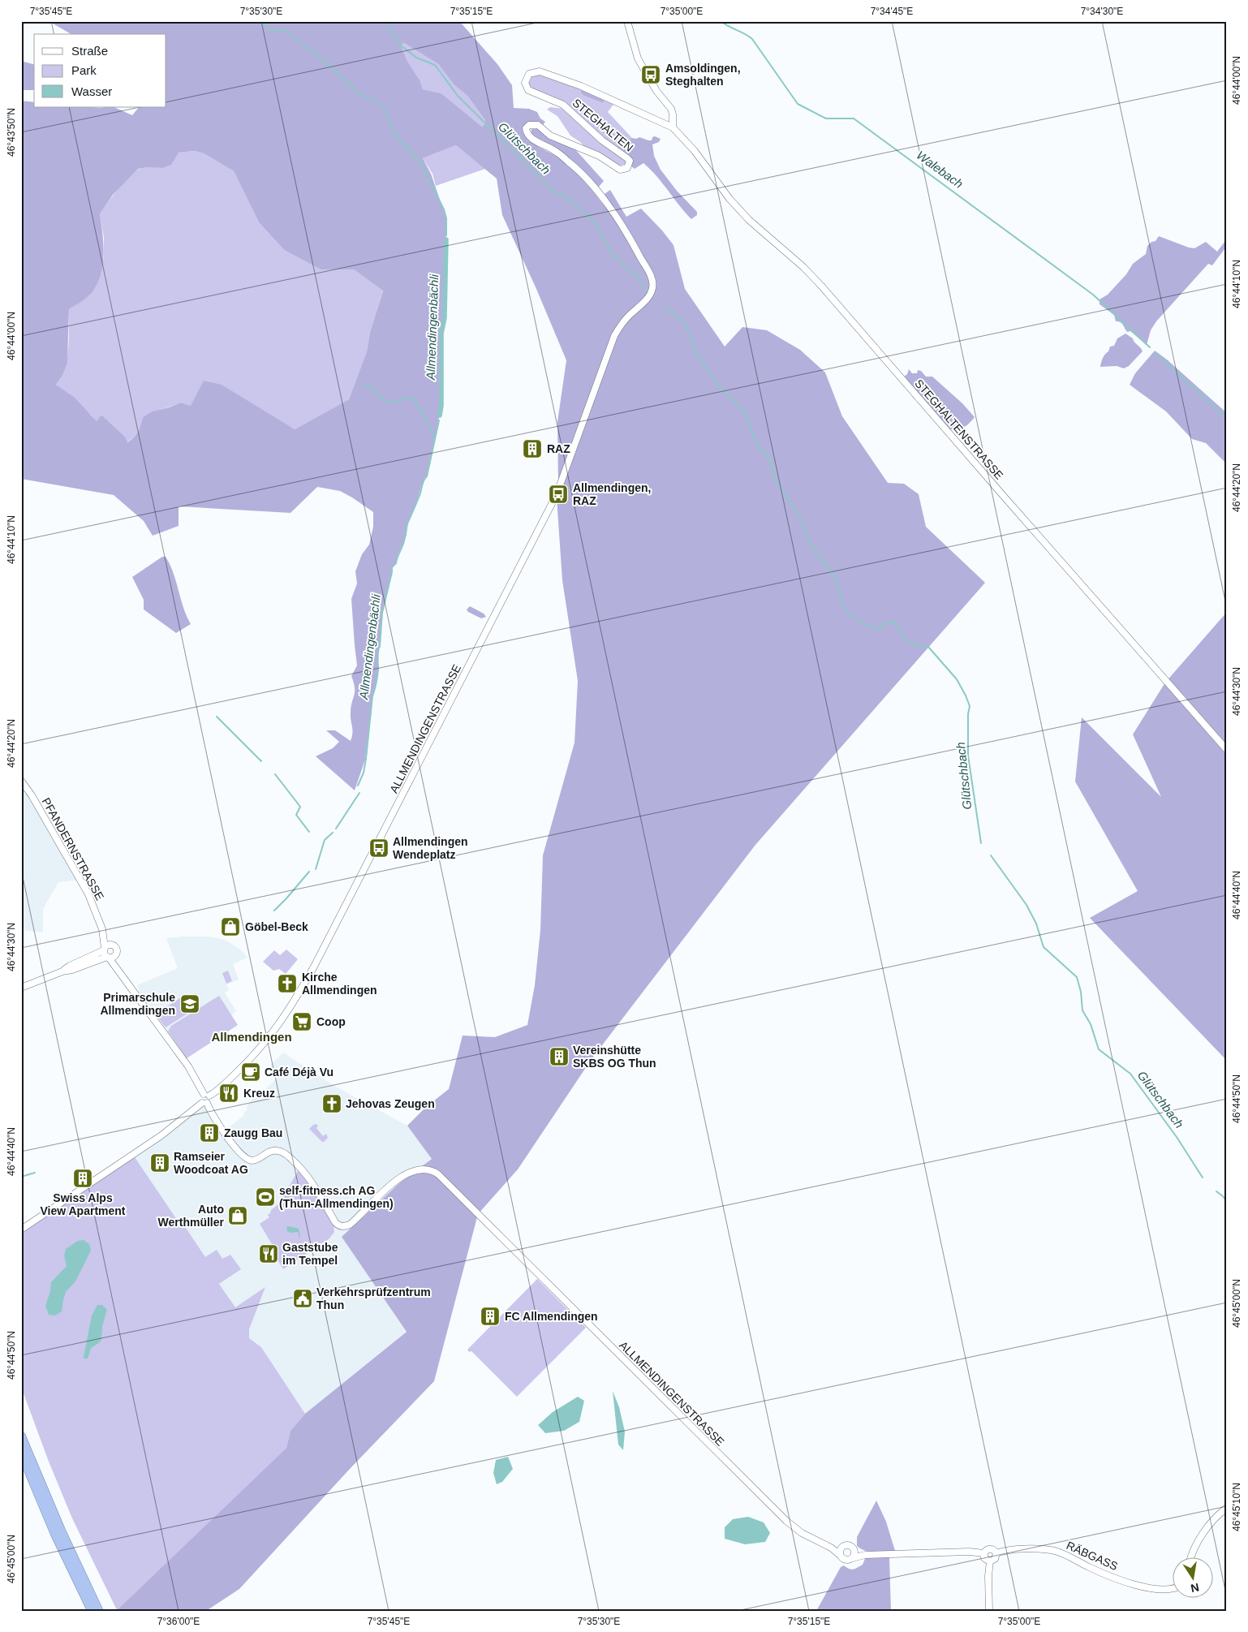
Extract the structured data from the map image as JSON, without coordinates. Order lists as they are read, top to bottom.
{
  "streets": {
    "street": [
      "STEGHALTEN",
      "STEGHALTENSTRASSE",
      "ALLMENDINGENSTRASSE",
      "PFANDERNSTRASSE",
      "RÄBGASS"
    ]
  },
  "crossings": [
    ["STEGHALTEN", "STEGHALTENSTRASSE"],
    ["STEGHALTEN", "ALLMENDINGENSTRASSE"]
  ],
  "districts": ["Allmendingen"],
  "water": ["Glütschbach", "Walebach", "Allmendingenbächli"],
  "places": {
    "bus stop": ["Amsoldingen, Steghalten", "Allmendingen, RAZ", "Allmendingen Wendeplatz"],
    "building": [
      "RAZ",
      "Vereinshütte SKBS OG Thun",
      "Zaugg Bau",
      "Ramseier Woodcoat AG",
      "Swiss Alps View Apartment",
      "FC Allmendingen"
    ],
    "shop": ["Göbel-Beck", "Auto Werthmüller"],
    "church": ["Kirche Allmendingen", "Jehovas Zeugen"],
    "school or university": ["Primarschule Allmendingen"],
    "supermarket": ["Coop"],
    "cafe": ["Café Déjà Vu"],
    "restaurant": ["Kreuz", "Gaststube im Tempel"],
    "sports": ["self-fitness.ch AG (Thun-Allmendingen)"],
    "public building": ["Verkehrsprüfzentrum Thun"]
  },
  "legend": ["Straße", "Park", "Wasser"],
  "north": "bottom",
  "coordinates": [
    "7°35'45\"E",
    "7°35'30\"E",
    "7°35'15\"E",
    "7°35'00\"E",
    "7°34'45\"E",
    "7°34'30\"E",
    "46°44'00\"N",
    "46°43'50\"N",
    "46°44'10\"N",
    "46°44'20\"N",
    "46°44'30\"N",
    "46°44'40\"N",
    "46°44'50\"N",
    "46°45'00\"N",
    "46°45'10\"N",
    "7°36'00\"E"
  ]
}
